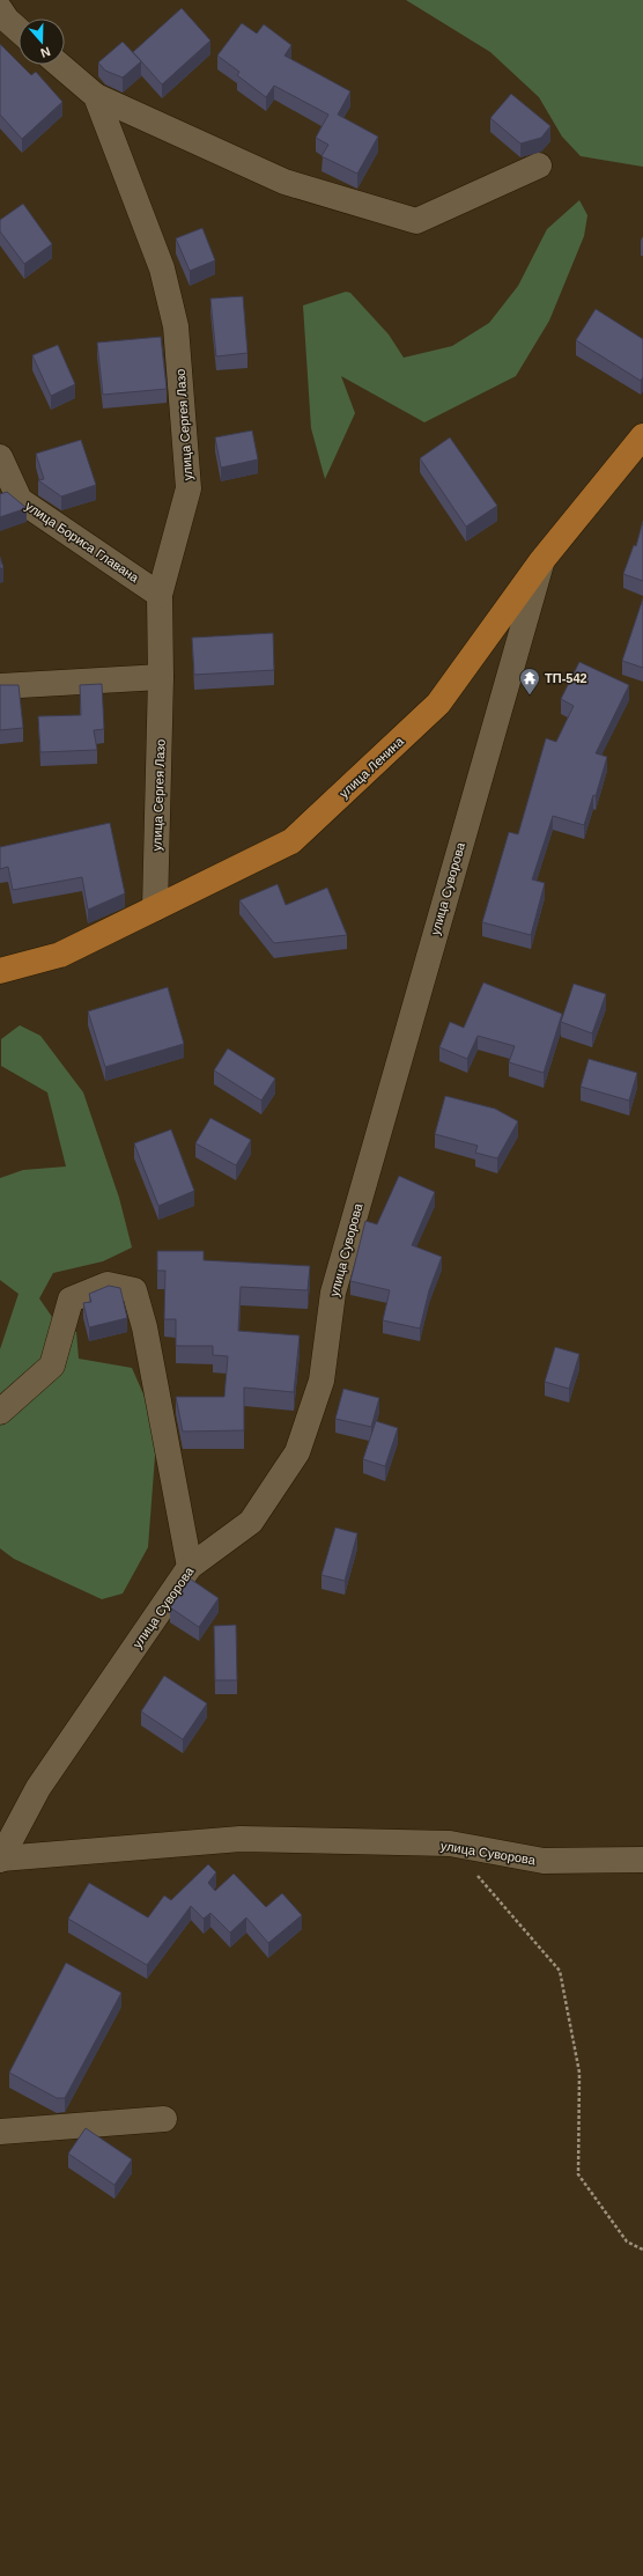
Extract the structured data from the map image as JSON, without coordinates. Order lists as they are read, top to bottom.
{
  "streets": {
    "main road": ["улица Ленина"],
    "street": ["улица Сергея Лазо", "улица Бориса Главана", "улица Суворова"]
  },
  "crossings": [
    ["улица Сергея Лазо", "улица Бориса Главана"],
    ["улица Сергея Лазо", "улица Ленина"],
    ["улица Ленина", "улица Суворова"]
  ],
  "places": {
    "temple": ["ТП-542"]
  },
  "north": "bottom"
}
